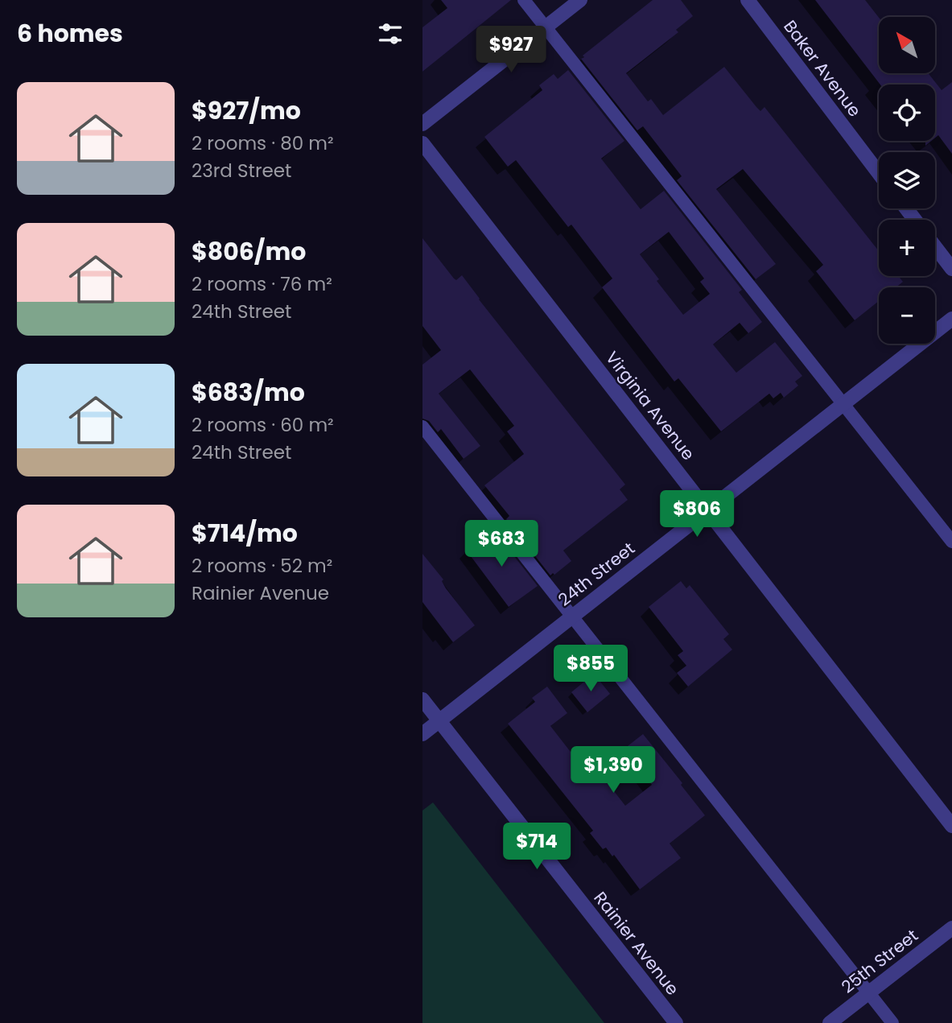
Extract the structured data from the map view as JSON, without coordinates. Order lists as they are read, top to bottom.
{
  "streets": {
    "street": [
      "Baker Avenue",
      "Virginia Avenue",
      "24th Street",
      "Rainier Avenue",
      "25th Street"
    ]
  },
  "crossings": [
    ["Virginia Avenue", "24th Street"],
    ["24th Street", "Rainier Avenue"]
  ],
  "north": "top left",
  "page": {
    "heading": "6 homes",
    "map_buttons": ["+", "−"],
    "price": [
      "$927",
      "$806",
      "$683",
      "$855",
      "$1,390",
      "$714"
    ],
    "list": [
      {
        "name": "$927/mo",
        "note": "2 rooms · 80 m² · 23rd Street"
      },
      {
        "name": "$806/mo",
        "note": "2 rooms · 76 m² · 24th Street"
      },
      {
        "name": "$683/mo",
        "note": "2 rooms · 60 m² · 24th Street"
      },
      {
        "name": "$714/mo",
        "note": "2 rooms · 52 m² · Rainier Avenue"
      }
    ]
  }
}
